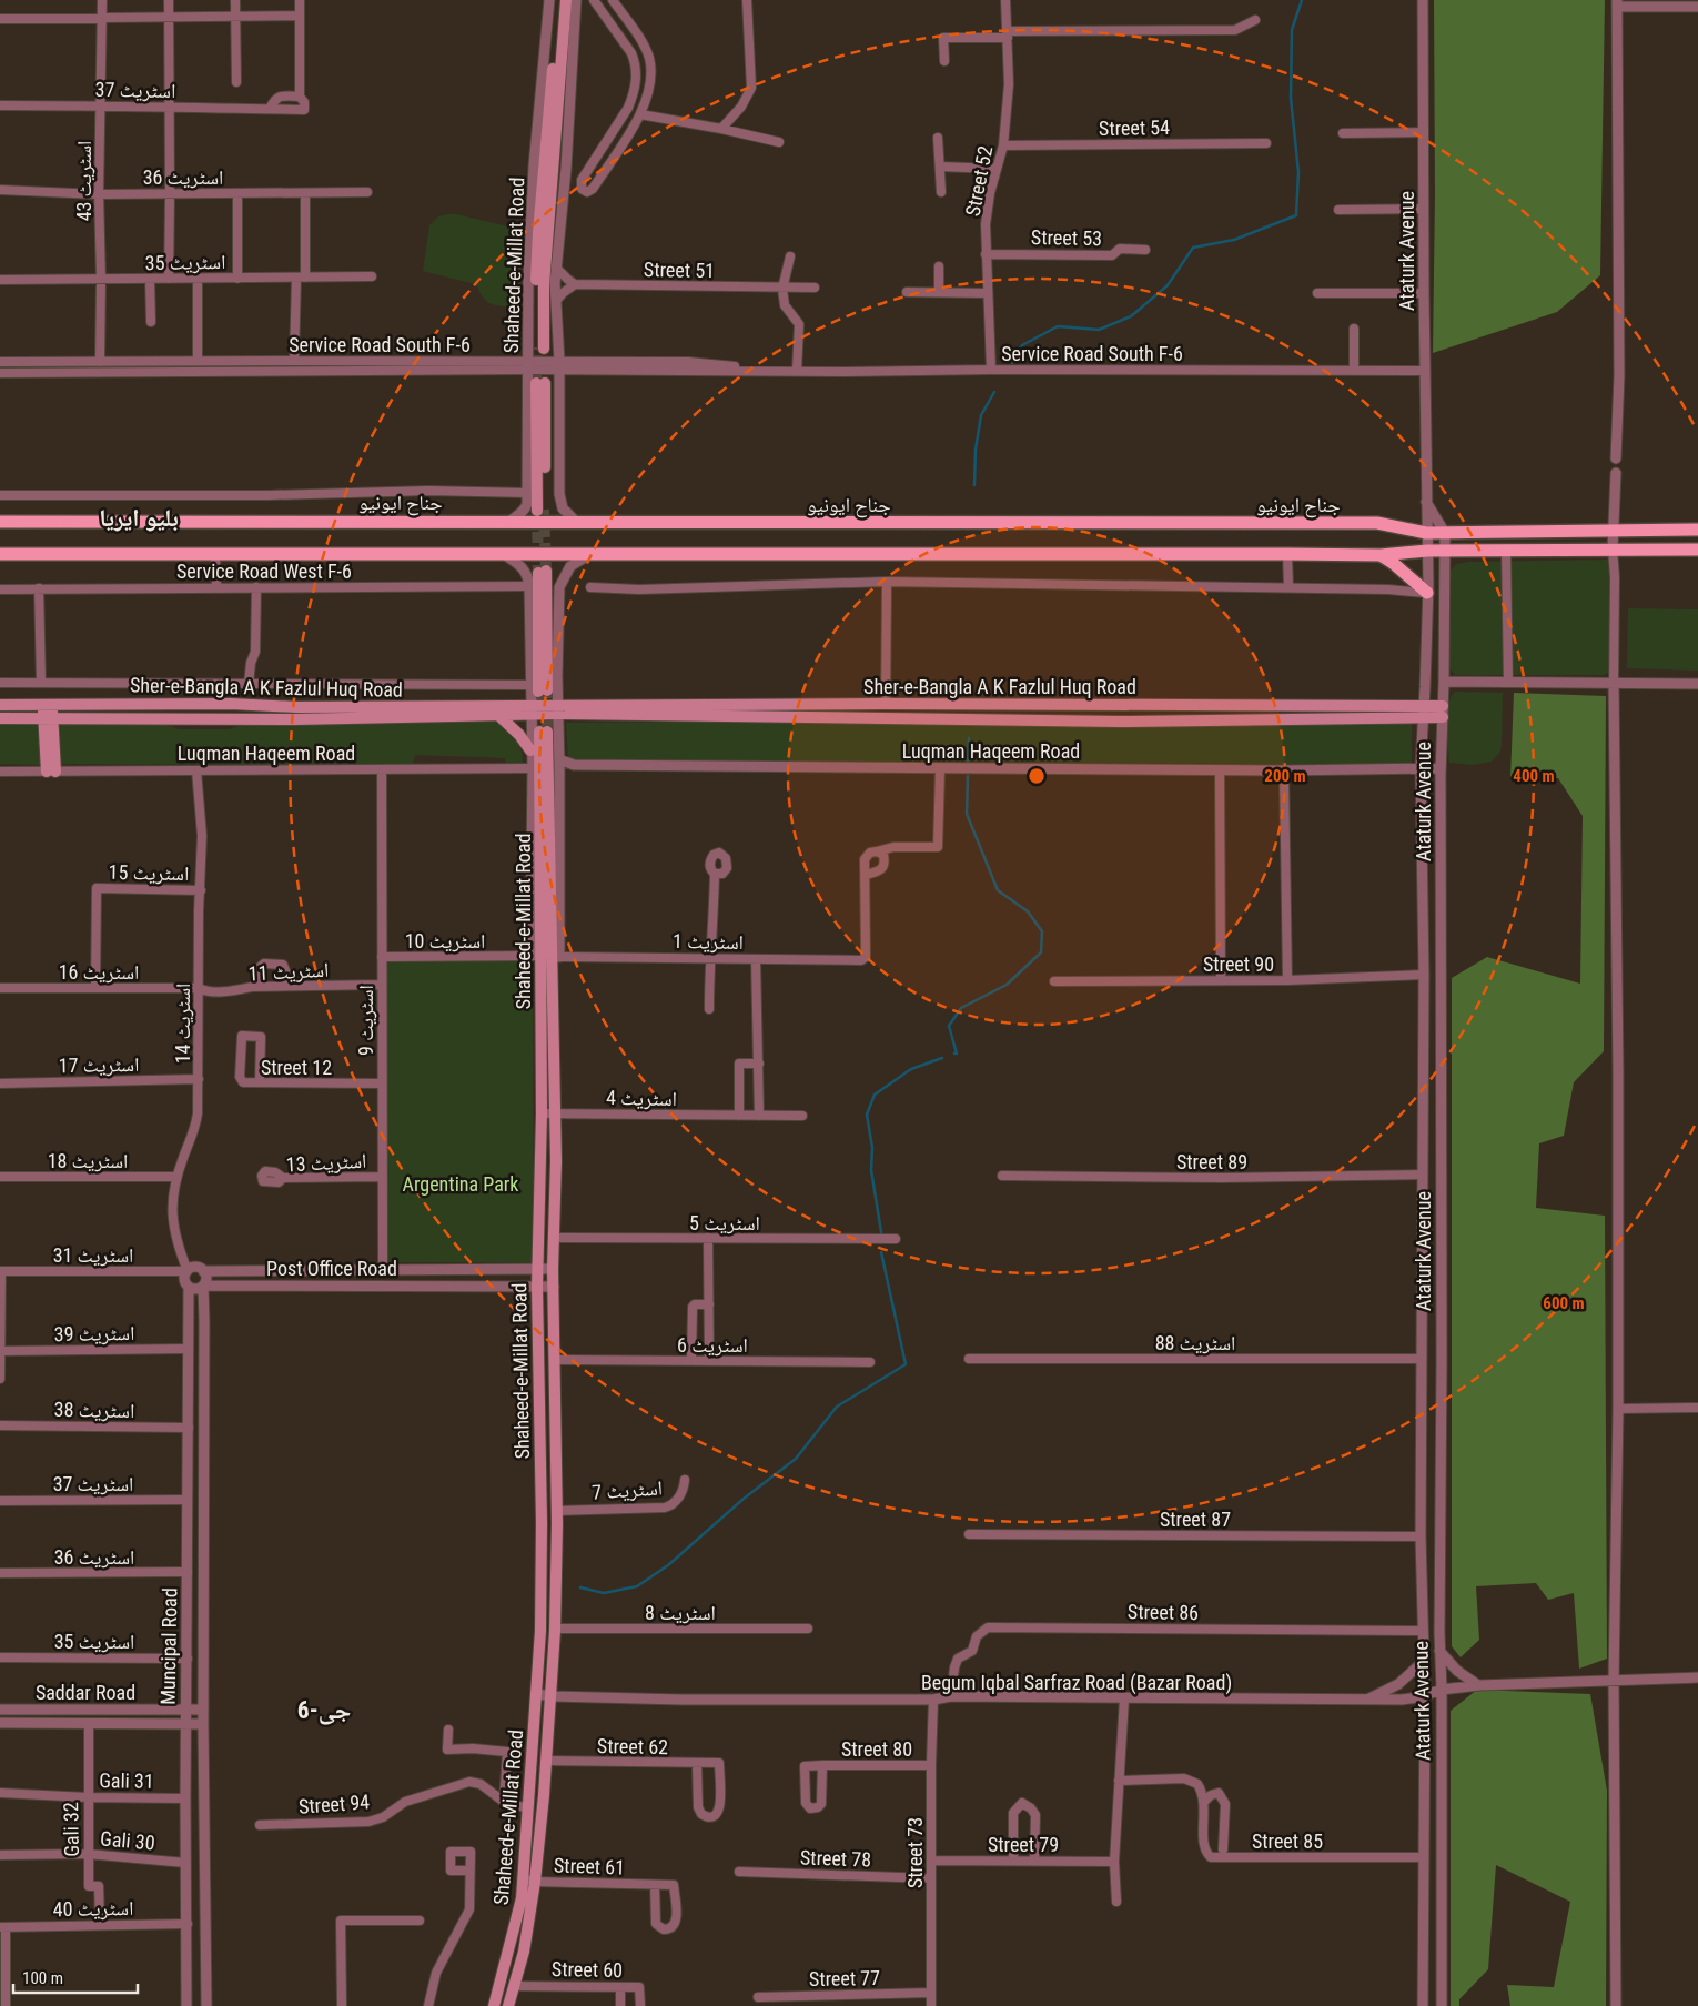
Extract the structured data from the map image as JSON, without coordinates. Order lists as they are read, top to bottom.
{
  "streets": {
    "main road": ["Shaheed-e-Millat Road", "جناح ایونیو", "Sher-e-Bangla A K Fazlul Huq Road"],
    "street": [
      "اسٹریٹ 37",
      "Street 54",
      "اسٹریٹ 36",
      "اسٹریٹ 43",
      "Street 52",
      "Street 53",
      "Ataturk Avenue",
      "اسٹریٹ 35",
      "Street 51",
      "Service Road South F-6",
      "Service Road West F-6",
      "Luqman Haqeem Road",
      "اسٹریٹ 15",
      "اسٹریٹ 10",
      "اسٹریٹ 1",
      "Street 90",
      "اسٹریٹ 16",
      "اسٹریٹ 11",
      "اسٹریٹ 9",
      "اسٹریٹ 14",
      "اسٹریٹ 17",
      "Street 12",
      "اسٹریٹ 4",
      "اسٹریٹ 18",
      "Street 89",
      "اسٹریٹ 13",
      "اسٹریٹ 5",
      "اسٹریٹ 31",
      "Post Office Road",
      "اسٹریٹ 39",
      "اسٹریٹ 88",
      "اسٹریٹ 6",
      "اسٹریٹ 38",
      "اسٹریٹ 7",
      "Street 87",
      "اسٹریٹ 8",
      "Street 86",
      "Muncipal Road",
      "Begum Iqbal Sarfraz Road (Bazar Road)",
      "Saddar Road",
      "Street 62",
      "Street 80",
      "Gali 31",
      "Street 94",
      "Gali 32",
      "Gali 30",
      "Street 85",
      "Street 79",
      "Street 73",
      "Street 78",
      "Street 61",
      "اسٹریٹ 40",
      "Street 60",
      "Street 77"
    ]
  },
  "crossings": [
    ["اسٹریٹ 37", "اسٹریٹ 43"],
    ["اسٹریٹ 37", "Muncipal Road"],
    ["Street 54", "Street 52"],
    ["اسٹریٹ 36", "اسٹریٹ 43"],
    ["اسٹریٹ 36", "Muncipal Road"],
    ["اسٹریٹ 43", "اسٹریٹ 35"],
    ["اسٹریٹ 43", "Service Road South F-6"],
    ["Street 52", "Street 53"],
    ["Street 52", "Service Road South F-6"],
    ["Ataturk Avenue", "Service Road South F-6"],
    ["Ataturk Avenue", "جناح ایونیو"],
    ["Ataturk Avenue", "Sher-e-Bangla A K Fazlul Huq Road"],
    ["Ataturk Avenue", "Luqman Haqeem Road"],
    ["Ataturk Avenue", "Street 90"],
    ["Ataturk Avenue", "Street 89"],
    ["Ataturk Avenue", "اسٹریٹ 88"],
    ["Ataturk Avenue", "Street 87"],
    ["Ataturk Avenue", "Street 86"],
    ["Ataturk Avenue", "Begum Iqbal Sarfraz Road (Bazar Road)"],
    ["Ataturk Avenue", "Street 85"],
    ["اسٹریٹ 35", "Muncipal Road"],
    ["Shaheed-e-Millat Road", "Service Road South F-6"],
    ["Shaheed-e-Millat Road", "جناح ایونیو"],
    ["Shaheed-e-Millat Road", "Service Road West F-6"],
    ["Shaheed-e-Millat Road", "Sher-e-Bangla A K Fazlul Huq Road"],
    ["Shaheed-e-Millat Road", "Luqman Haqeem Road"],
    ["Shaheed-e-Millat Road", "اسٹریٹ 10"],
    ["Shaheed-e-Millat Road", "اسٹریٹ 1"],
    ["Shaheed-e-Millat Road", "اسٹریٹ 4"],
    ["Shaheed-e-Millat Road", "اسٹریٹ 5"],
    ["Shaheed-e-Millat Road", "Post Office Road"],
    ["Shaheed-e-Millat Road", "اسٹریٹ 6"],
    ["Shaheed-e-Millat Road", "اسٹریٹ 7"],
    ["Shaheed-e-Millat Road", "اسٹریٹ 8"],
    ["Shaheed-e-Millat Road", "Begum Iqbal Sarfraz Road (Bazar Road)"],
    ["Shaheed-e-Millat Road", "Street 62"],
    ["Shaheed-e-Millat Road", "Street 94"],
    ["Shaheed-e-Millat Road", "Street 61"],
    ["Shaheed-e-Millat Road", "Street 60"],
    ["Luqman Haqeem Road", "اسٹریٹ 9"],
    ["Luqman Haqeem Road", "اسٹریٹ 14"],
    ["اسٹریٹ 15", "اسٹریٹ 16"],
    ["اسٹریٹ 15", "اسٹریٹ 14"],
    ["اسٹریٹ 10", "اسٹریٹ 1"],
    ["اسٹریٹ 10", "اسٹریٹ 9"],
    ["اسٹریٹ 16", "اسٹریٹ 11"],
    ["اسٹریٹ 16", "اسٹریٹ 14"],
    ["اسٹریٹ 11", "اسٹریٹ 9"],
    ["اسٹریٹ 11", "اسٹریٹ 14"],
    ["اسٹریٹ 9", "Street 12"],
    ["اسٹریٹ 9", "اسٹریٹ 13"],
    ["اسٹریٹ 9", "Post Office Road"],
    ["اسٹریٹ 14", "اسٹریٹ 17"],
    ["اسٹریٹ 14", "اسٹریٹ 18"],
    ["اسٹریٹ 14", "اسٹریٹ 31"],
    ["اسٹریٹ 14", "Post Office Road"],
    ["اسٹریٹ 14", "Muncipal Road"],
    ["اسٹریٹ 31", "Post Office Road"],
    ["اسٹریٹ 31", "Muncipal Road"],
    ["Post Office Road", "Muncipal Road"],
    ["اسٹریٹ 39", "Muncipal Road"],
    ["اسٹریٹ 38", "Muncipal Road"],
    ["Street 86", "Begum Iqbal Sarfraz Road (Bazar Road)"],
    ["Muncipal Road", "Saddar Road"],
    ["Muncipal Road", "Gali 31"],
    ["Muncipal Road", "Gali 30"],
    ["Muncipal Road", "اسٹریٹ 40"],
    ["Begum Iqbal Sarfraz Road (Bazar Road)", "Street 73"],
    ["Saddar Road", "Gali 32"],
    ["Street 80", "Street 73"],
    ["Gali 31", "Gali 32"],
    ["Gali 32", "Gali 30"],
    ["Gali 32", "اسٹریٹ 40"],
    ["Street 79", "Street 73"],
    ["Street 73", "Street 78"],
    ["Street 73", "Street 77"]
  ],
  "districts": ["بلیو ایریا", "جی-6"],
  "parks": ["Argentina Park"],
  "scale_bar": "100 m",
  "rings": ["200 m", "400 m", "600 m"]
}
